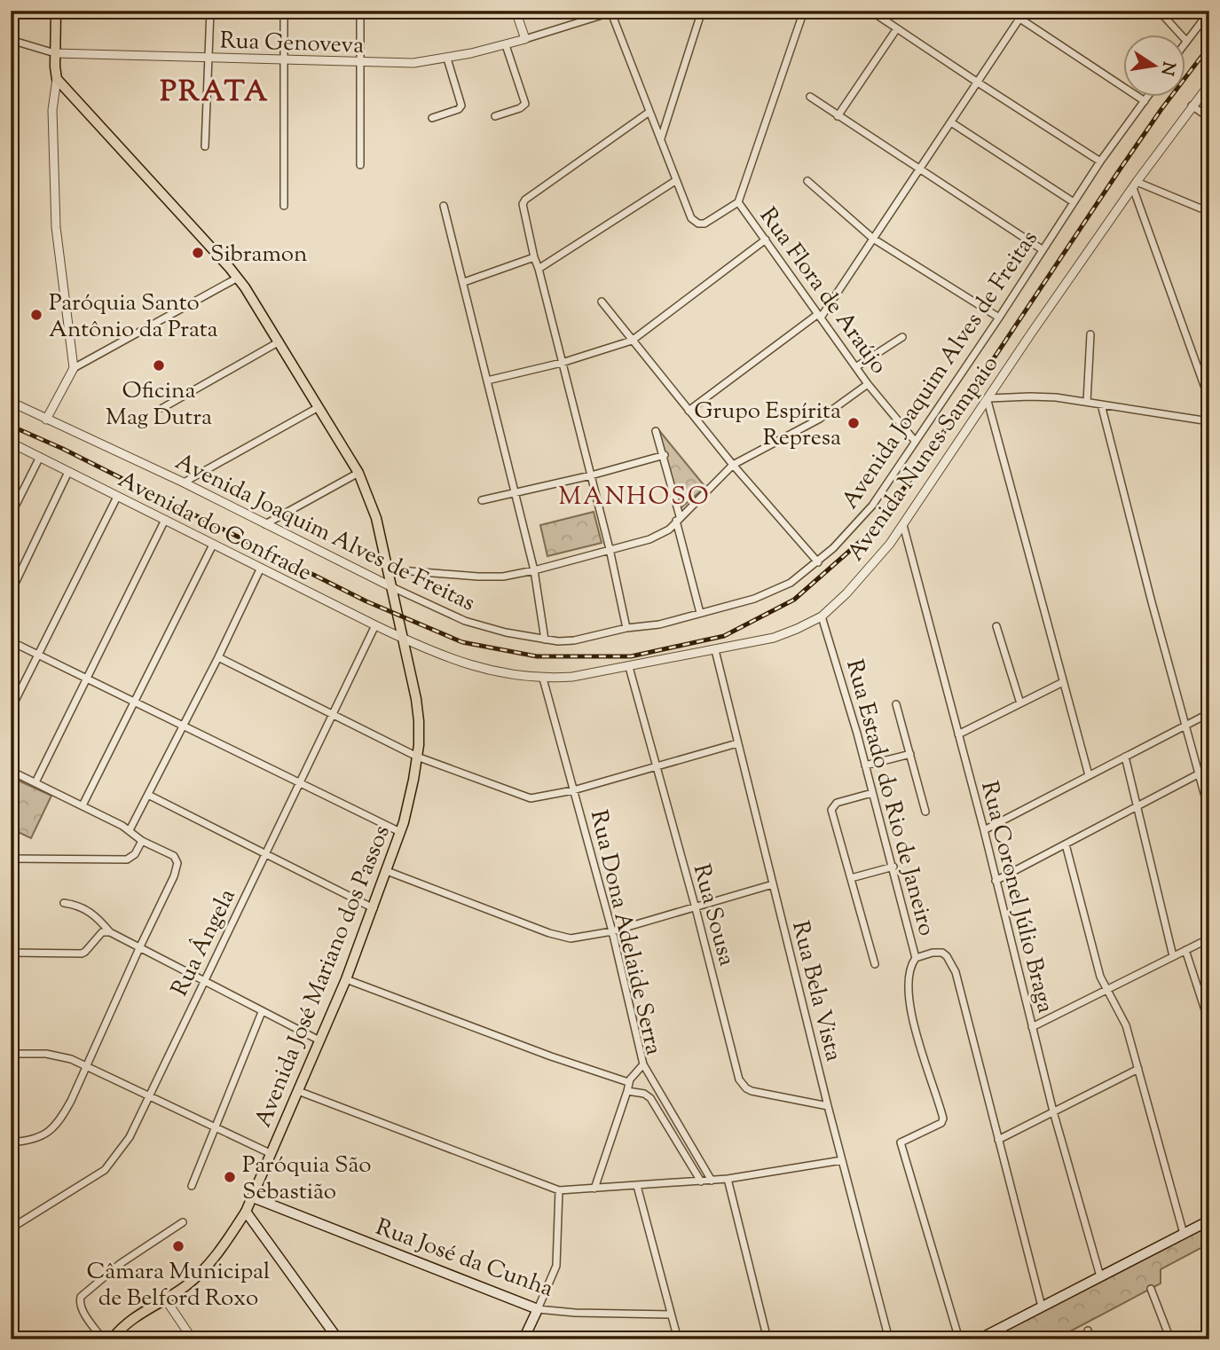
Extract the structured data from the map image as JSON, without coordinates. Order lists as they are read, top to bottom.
{
  "streets": {
    "main road": ["Avenida José Mariano dos Passos", "Rua José da Cunha"],
    "street": [
      "Rua Genoveva",
      "Rua Flora de Araújo",
      "Avenida Joaquim Alves de Freitas",
      "Avenida Nunes Sampaio",
      "Avenida do Confrade",
      "Rua Estado do Rio de Janeiro",
      "Rua Coronel Júlio Braga",
      "Rua Sousa",
      "Rua Dona Adelaide Serra",
      "Rua Ângela",
      "Rua Bela Vista"
    ]
  },
  "crossings": [
    ["Rua Flora de Araújo", "Avenida Joaquim Alves de Freitas"],
    ["Avenida Joaquim Alves de Freitas", "Avenida José Mariano dos Passos"],
    ["Avenida Nunes Sampaio", "Avenida do Confrade"],
    ["Avenida Nunes Sampaio", "Rua Estado do Rio de Janeiro"],
    ["Avenida Nunes Sampaio", "Rua Coronel Júlio Braga"],
    ["Avenida Nunes Sampaio", "Rua Sousa"],
    ["Avenida Nunes Sampaio", "Rua Dona Adelaide Serra"],
    ["Avenida Nunes Sampaio", "Avenida José Mariano dos Passos"],
    ["Avenida Nunes Sampaio", "Rua Bela Vista"],
    ["Avenida do Confrade", "Rua Ângela"],
    ["Avenida do Confrade", "Avenida José Mariano dos Passos"],
    ["Rua Sousa", "Rua Bela Vista"],
    ["Avenida José Mariano dos Passos", "Rua José da Cunha"]
  ],
  "districts": ["PRATA", "MANHOSO"],
  "places": [
    "Sibramon",
    "Paróquia Santo Antônio da Prata",
    "Oficina Mag Dutra",
    "Grupo Espírita Represa",
    "Paróquia São Sebastião",
    "Câmara Municipal de Belford Roxo"
  ],
  "north": "right"
}
